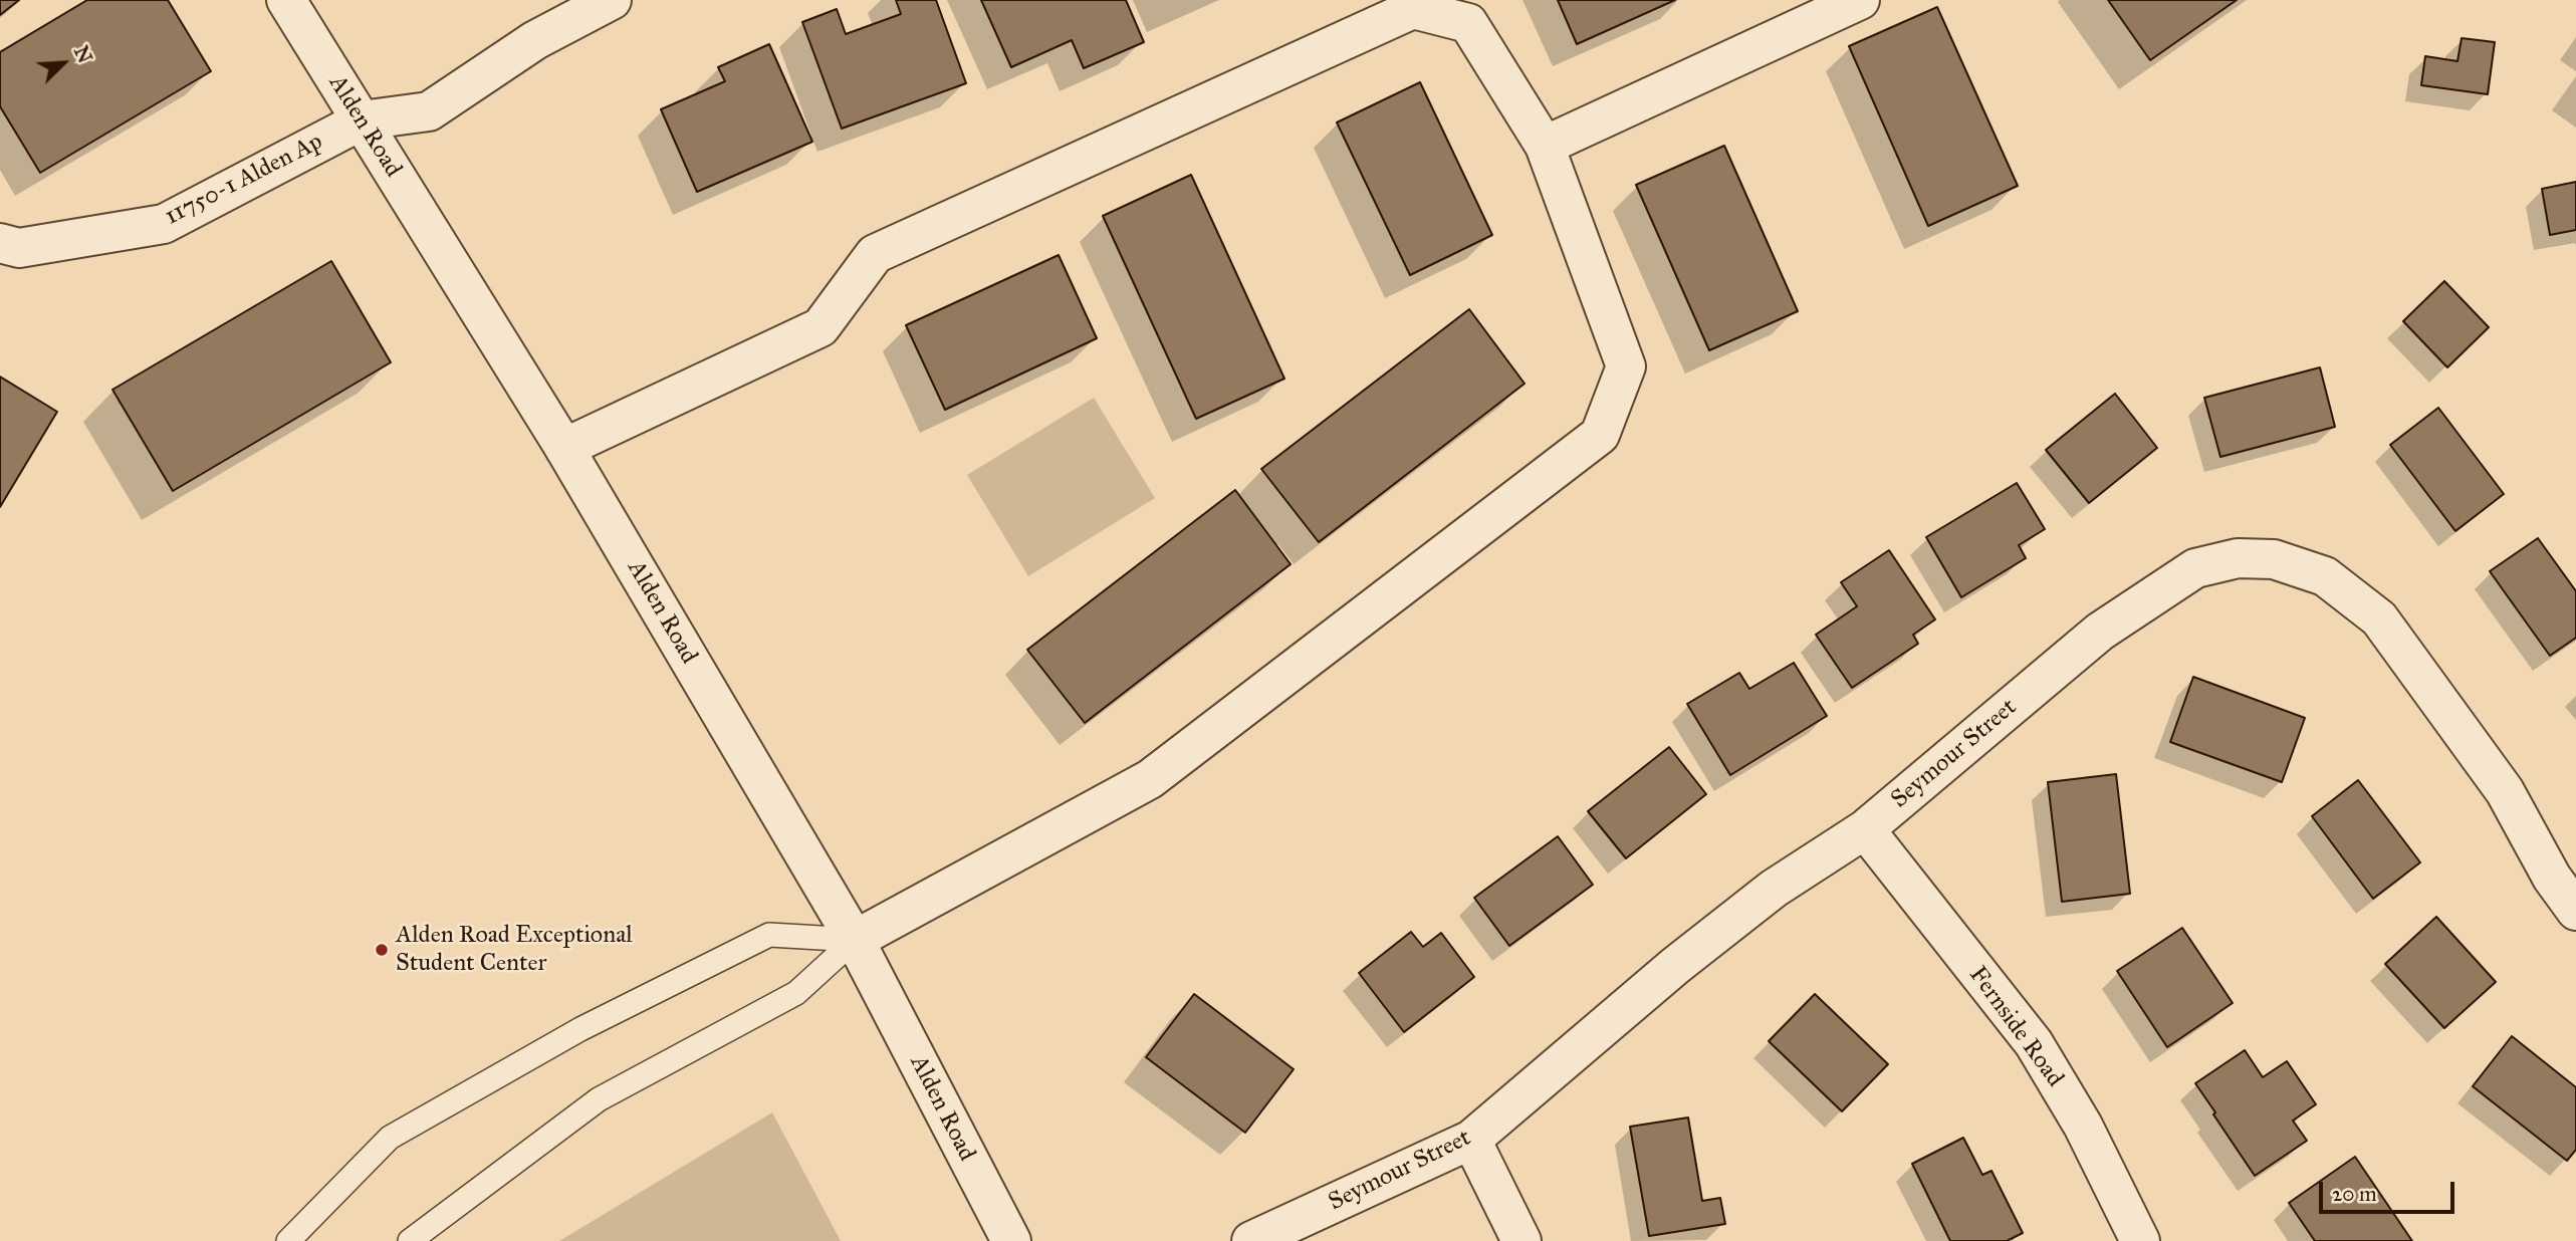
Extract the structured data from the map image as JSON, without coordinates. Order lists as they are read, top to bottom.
{
  "streets": {
    "street": [
      "Alden Road",
      "11750-1 Alden Ap",
      "Seymour Street",
      "Fernside Road"
    ]
  },
  "crossings": [
    ["Alden Road", "11750-1 Alden Ap"],
    ["Seymour Street", "Fernside Road"]
  ],
  "places": ["Alden Road Exceptional Student Center"],
  "scale_bar": "20 m",
  "north": "top right"
}
